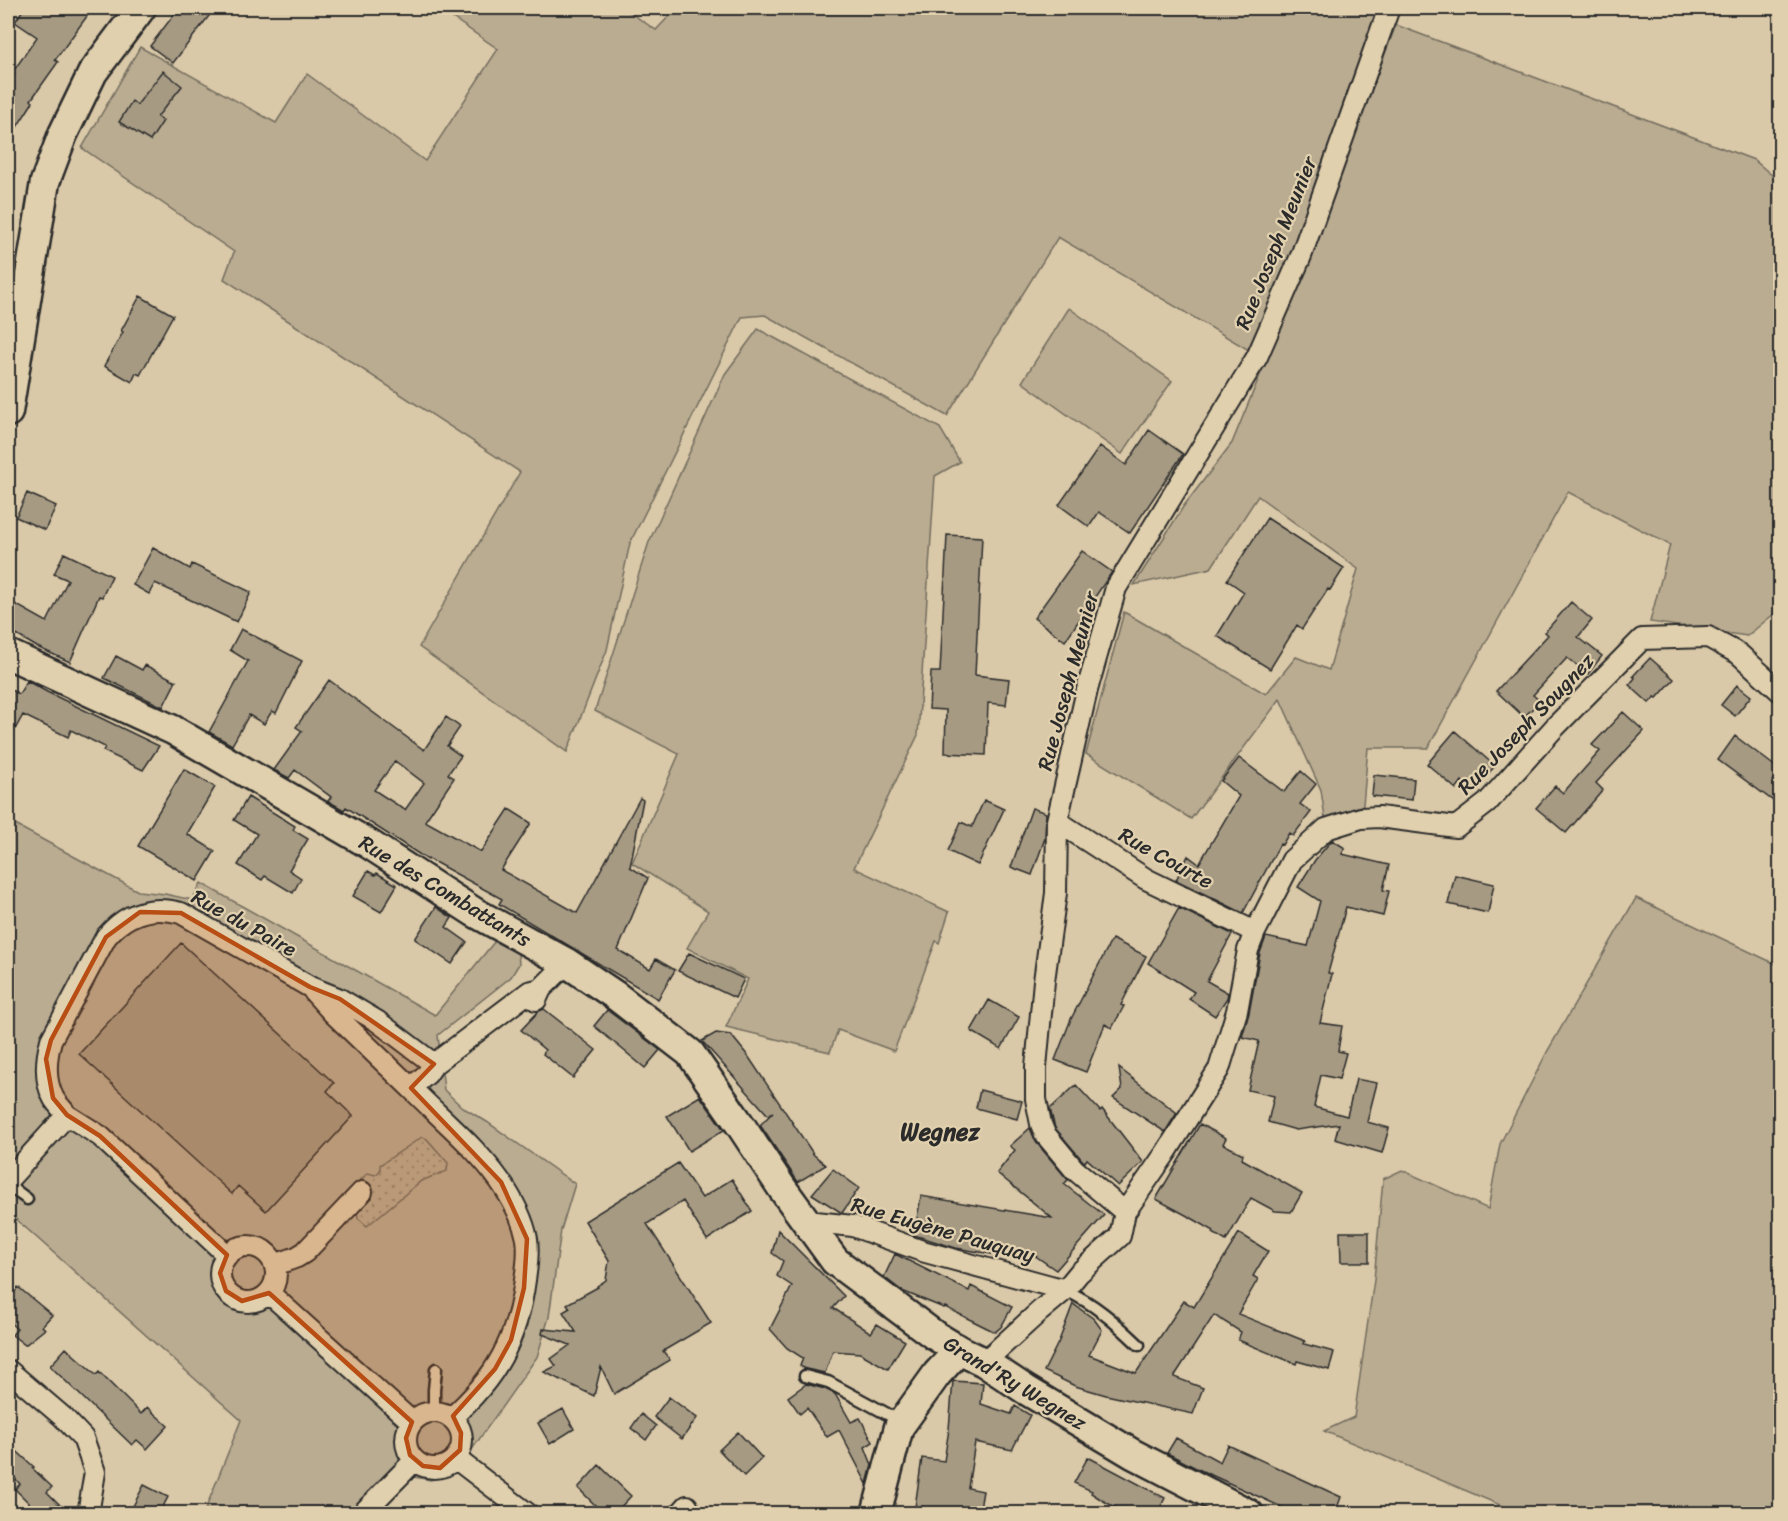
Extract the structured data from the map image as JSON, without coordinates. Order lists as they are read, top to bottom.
{
  "streets": {
    "street": [
      "Rue Joseph Meunier",
      "Rue Joseph Sougnez",
      "Rue Courte",
      "Rue des Combattants",
      "Rue du Paire",
      "Rue Eugène Pauquay",
      "Grand'Ry Wegnez"
    ]
  },
  "crossings": [
    ["Rue Joseph Meunier", "Rue Joseph Sougnez"],
    ["Rue Joseph Meunier", "Rue Courte"],
    ["Rue Joseph Sougnez", "Rue Courte"],
    ["Rue Joseph Sougnez", "Rue Eugène Pauquay"],
    ["Rue Joseph Sougnez", "Grand'Ry Wegnez"],
    ["Rue des Combattants", "Rue Eugène Pauquay"],
    ["Rue des Combattants", "Grand'Ry Wegnez"],
    ["Rue Eugène Pauquay", "Grand'Ry Wegnez"]
  ],
  "districts": ["Wegnez"]
}
